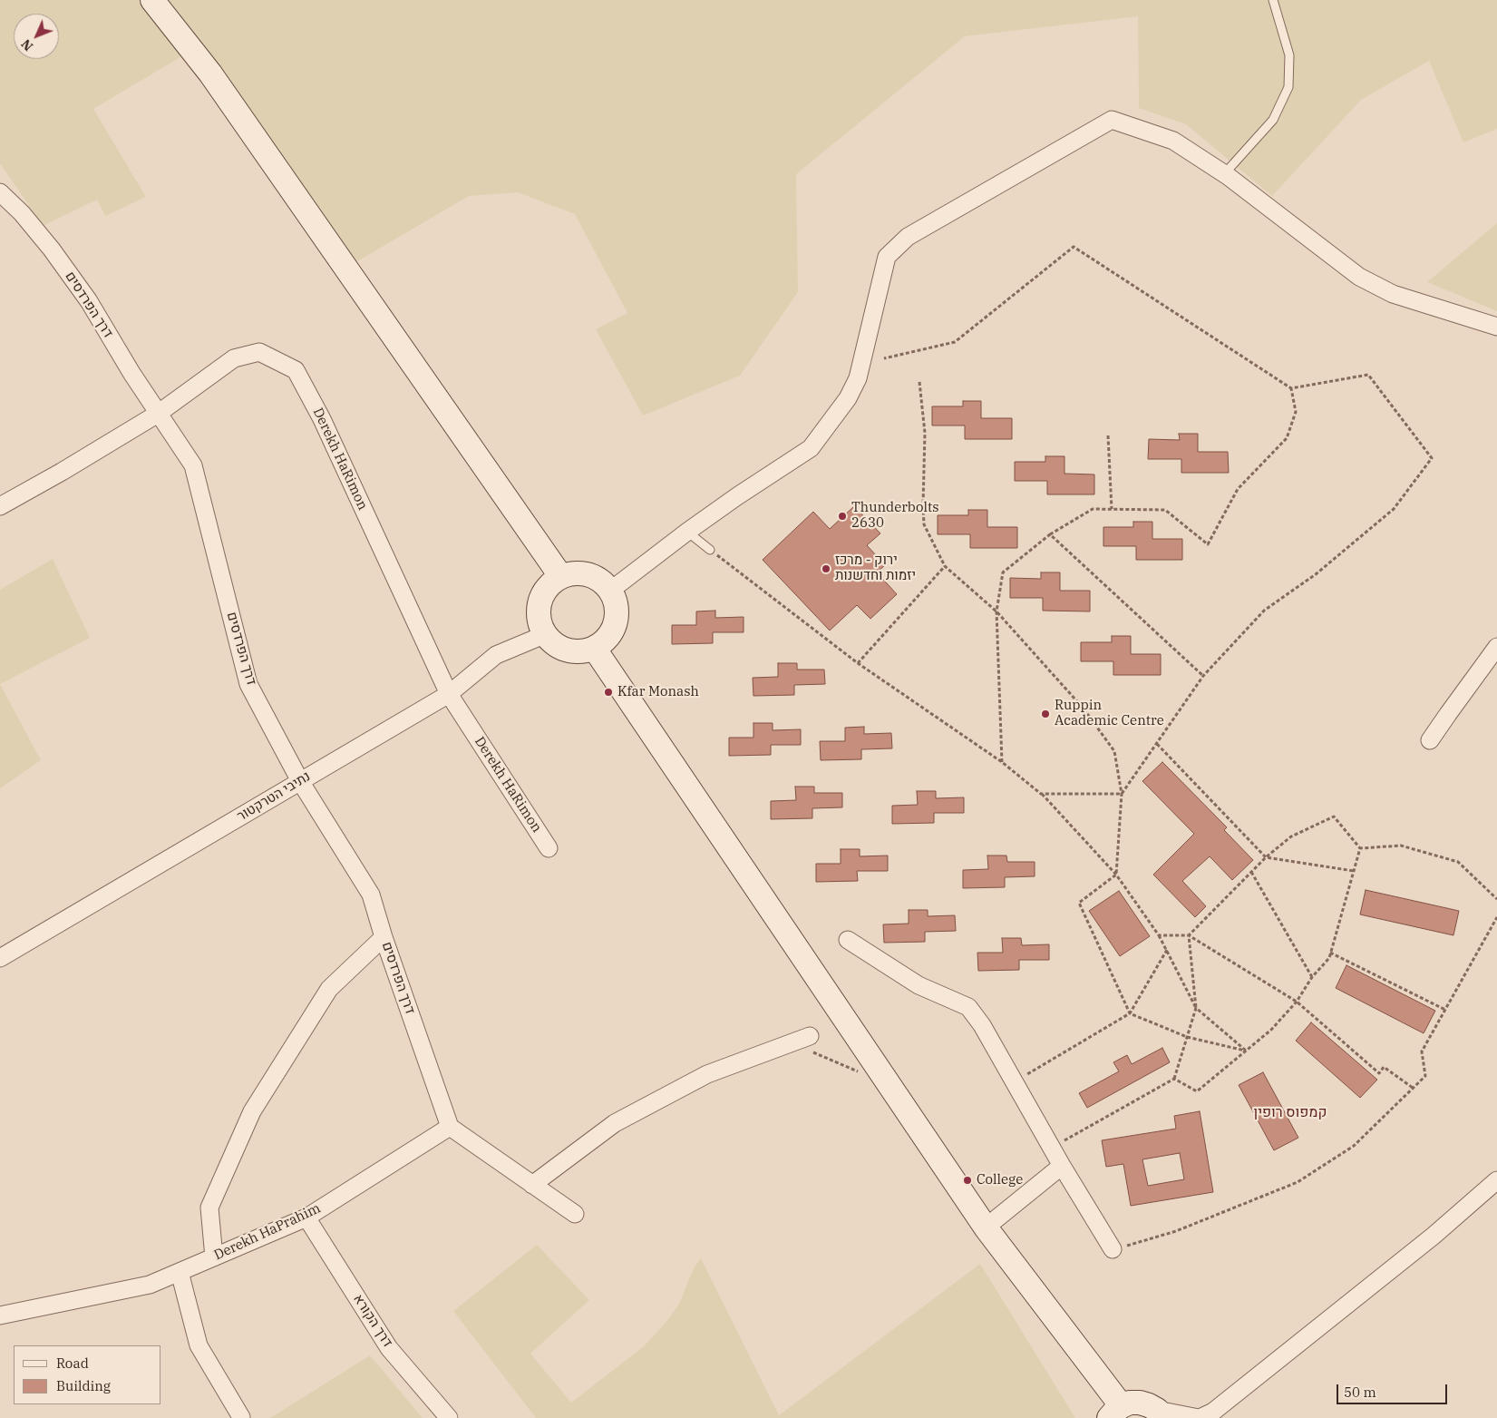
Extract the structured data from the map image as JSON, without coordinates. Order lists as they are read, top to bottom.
{
  "streets": {
    "street": [
      "דרך הפרדסים",
      "Derekh HaRimon",
      "נתיבי הטרקטור",
      "Derekh HaPrahim",
      "דרך הקורא"
    ]
  },
  "crossings": [
    ["דרך הפרדסים", "Derekh HaRimon"],
    ["דרך הפרדסים", "נתיבי הטרקטור"],
    ["דרך הפרדסים", "Derekh HaPrahim"],
    ["Derekh HaRimon", "נתיבי הטרקטור"],
    ["Derekh HaPrahim", "דרך הקורא"]
  ],
  "districts": ["קמפוס רופין"],
  "places": [
    "Thunderbolts 2630",
    "ירוק - מרכז יזמות וחדשנות",
    "Kfar Monash",
    "Ruppin Academic Centre",
    "College"
  ],
  "legend": ["Road", "Building"],
  "scale_bar": "50 m",
  "north": "bottom left"
}
